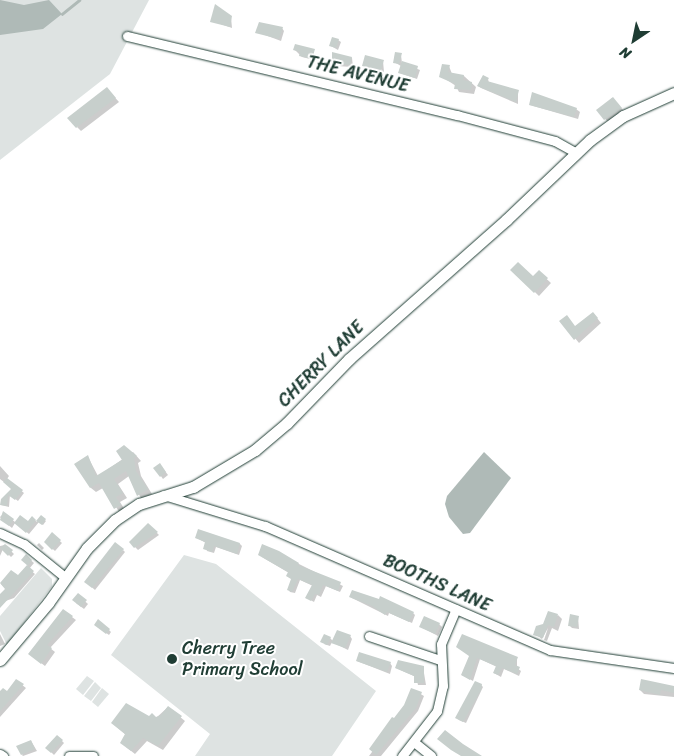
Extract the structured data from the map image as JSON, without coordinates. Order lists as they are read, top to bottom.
{
  "streets": {
    "main road": ["CHERRY LANE"],
    "street": ["THE AVENUE", "BOOTHS LANE"]
  },
  "crossings": [
    ["THE AVENUE", "CHERRY LANE"],
    ["CHERRY LANE", "BOOTHS LANE"]
  ],
  "places": ["Cherry Tree Primary School"],
  "north": "bottom left"
}
